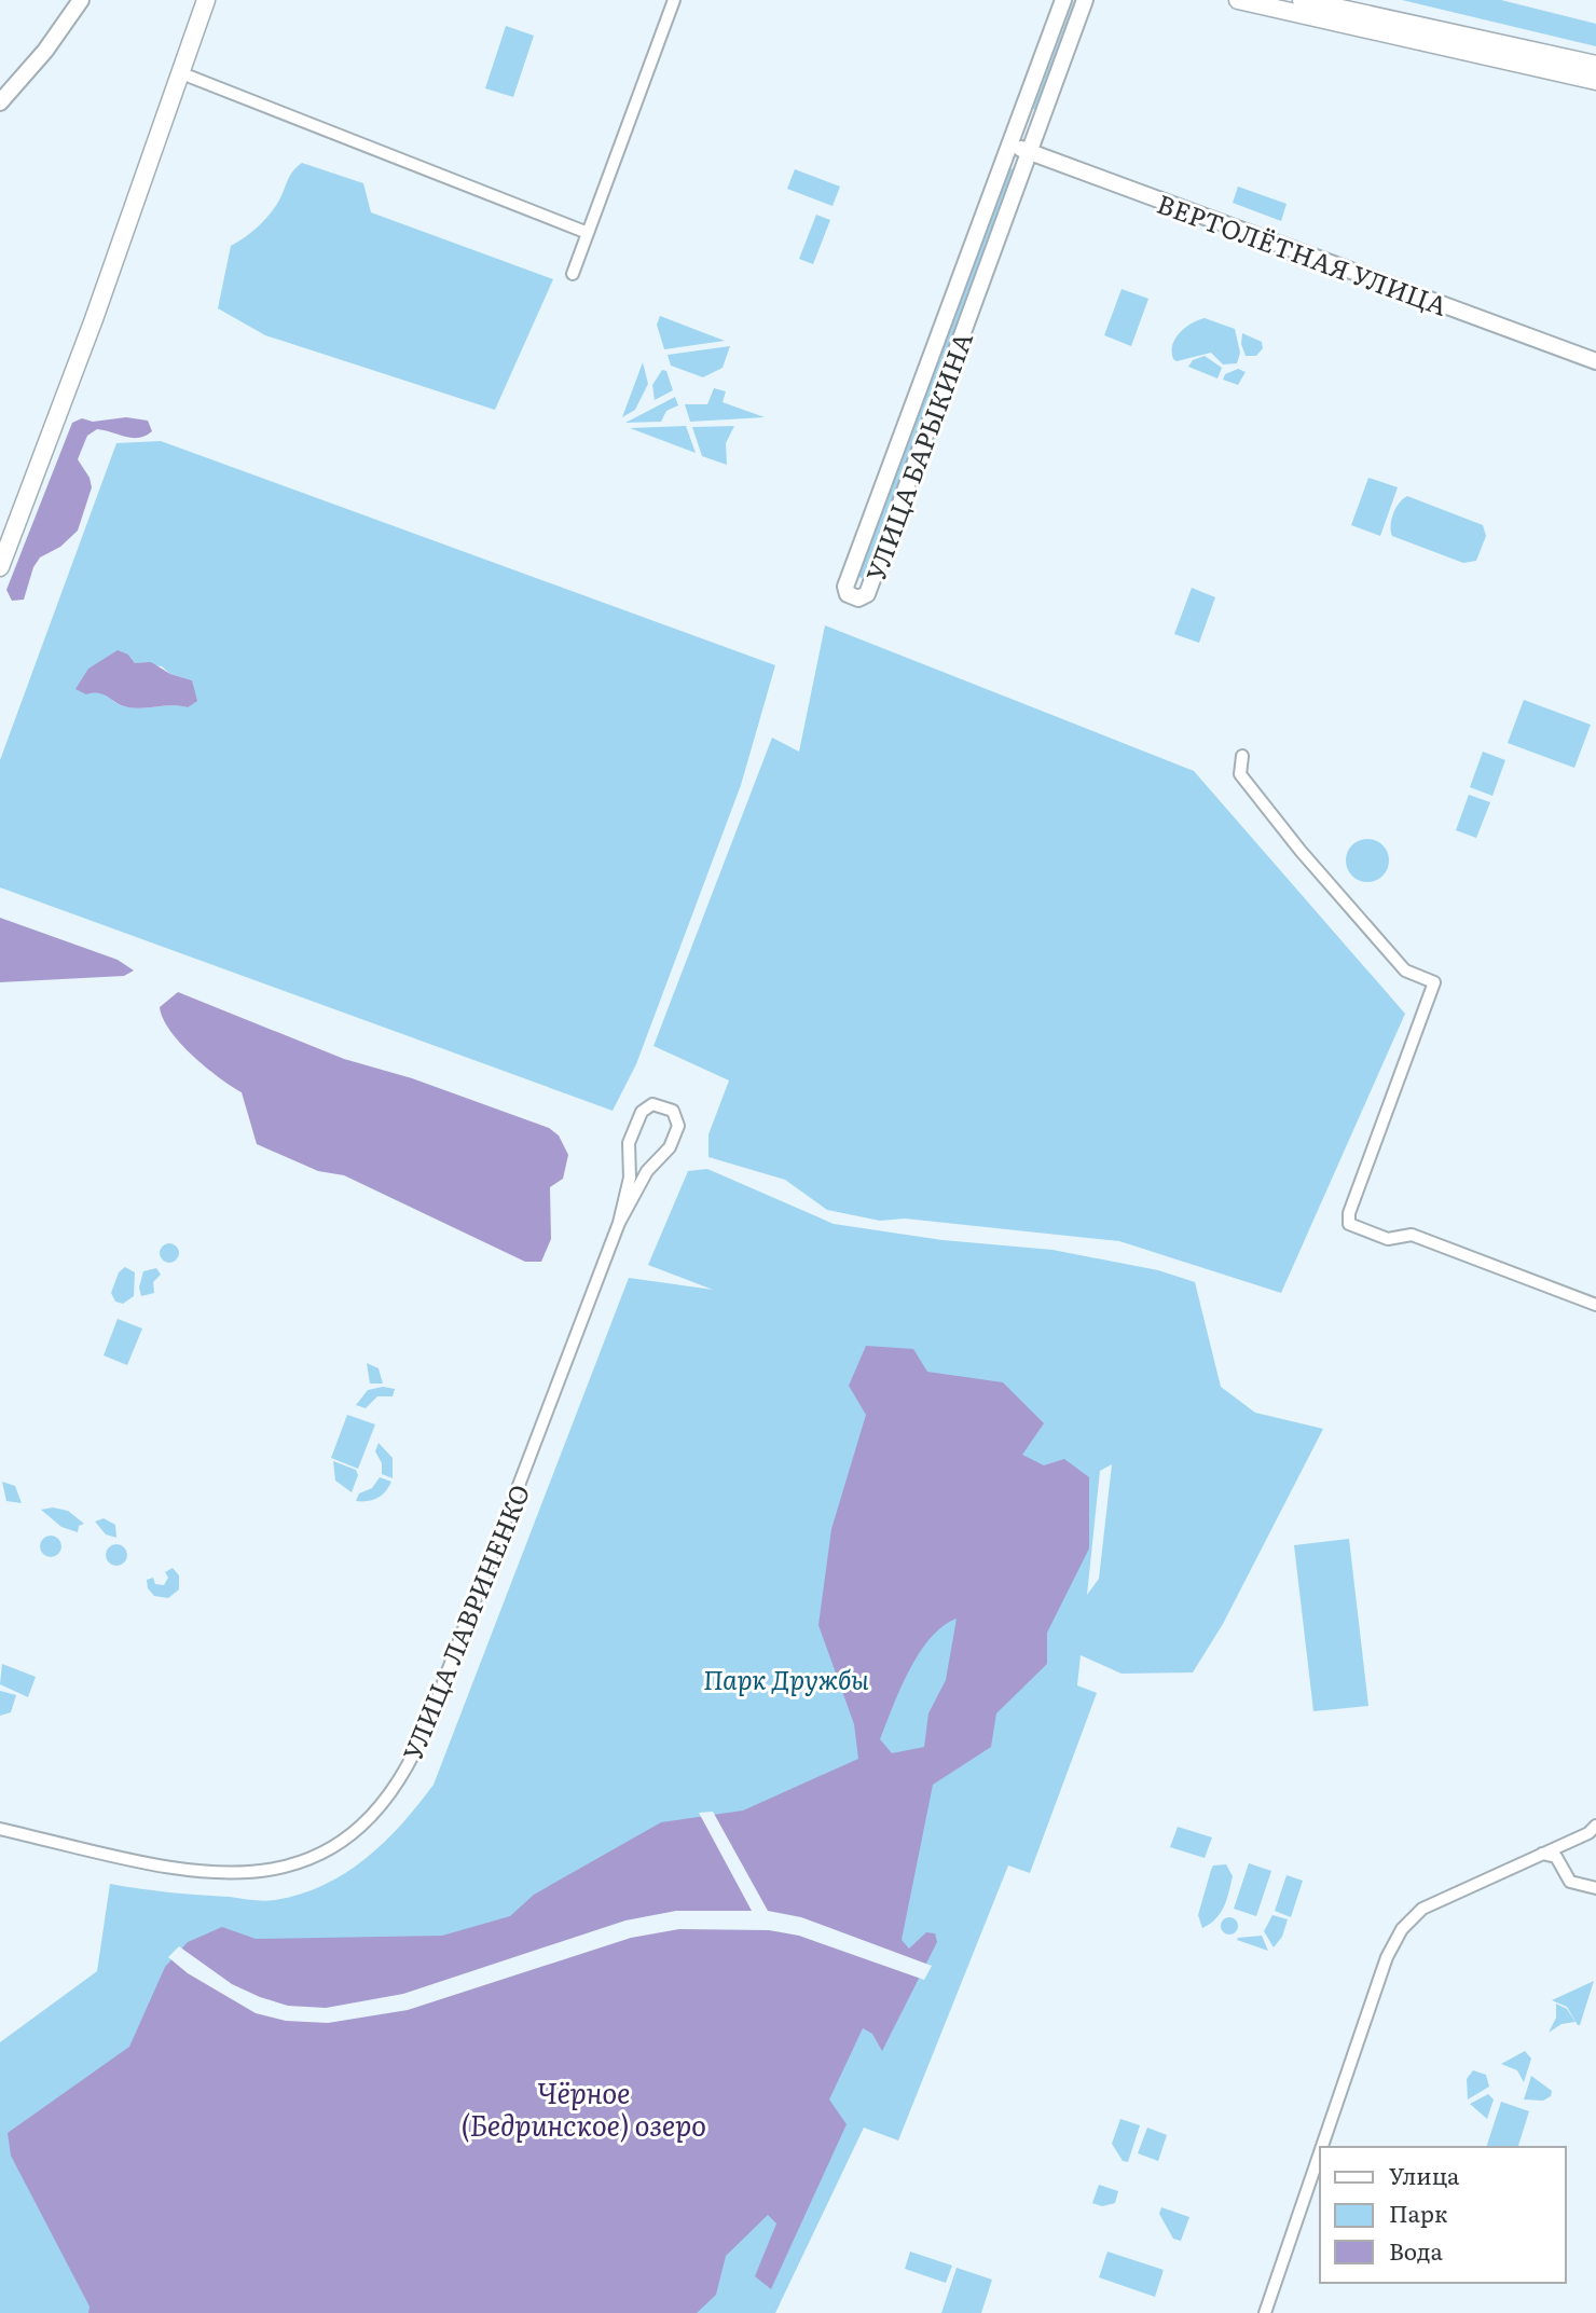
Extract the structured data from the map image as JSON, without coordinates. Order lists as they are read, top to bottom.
{
  "streets": {
    "street": ["ВЕРТОЛЁТНАЯ УЛИЦА", "УЛИЦА БАРЫКИНА", "УЛИЦА ЛАВРИНЕНКО"]
  },
  "crossings": [
    ["ВЕРТОЛЁТНАЯ УЛИЦА", "УЛИЦА БАРЫКИНА"]
  ],
  "water": ["Чёрное (Бедринское) озеро"],
  "parks": ["Парк Дружбы"],
  "legend": ["Улица", "Парк", "Вода"]
}
